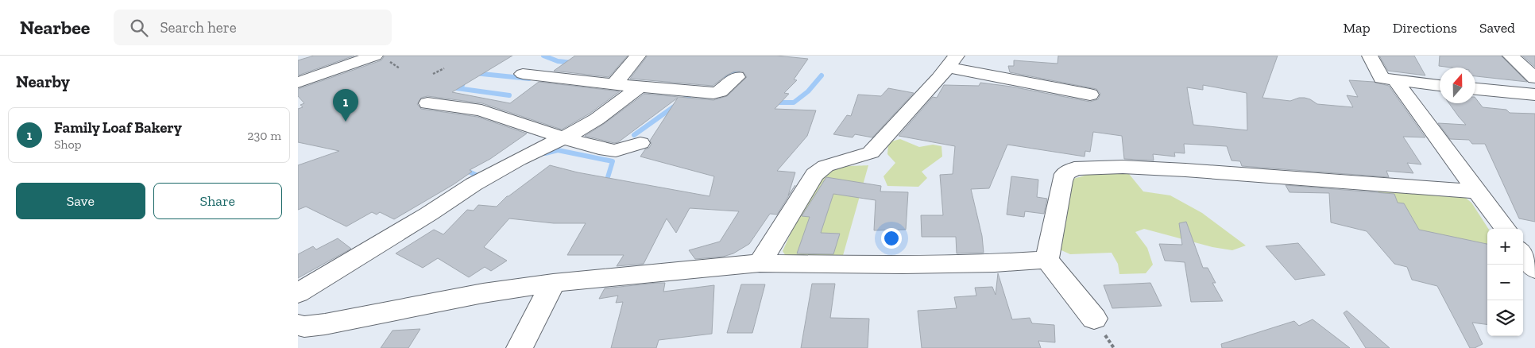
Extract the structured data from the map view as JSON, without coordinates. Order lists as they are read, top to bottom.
{
  "north": "top",
  "page": {
    "header": "Nearbee",
    "search": "Search here",
    "nav": ["Map", "Directions", "Saved"],
    "heading": "Nearby",
    "pins": "1",
    "list": [
      {
        "mark": "1",
        "name": "Family Loaf Bakery",
        "note": "Shop",
        "value": "230 m"
      }
    ],
    "buttons": ["Save", "Share"],
    "map_buttons": ["+", "−"]
  }
}
